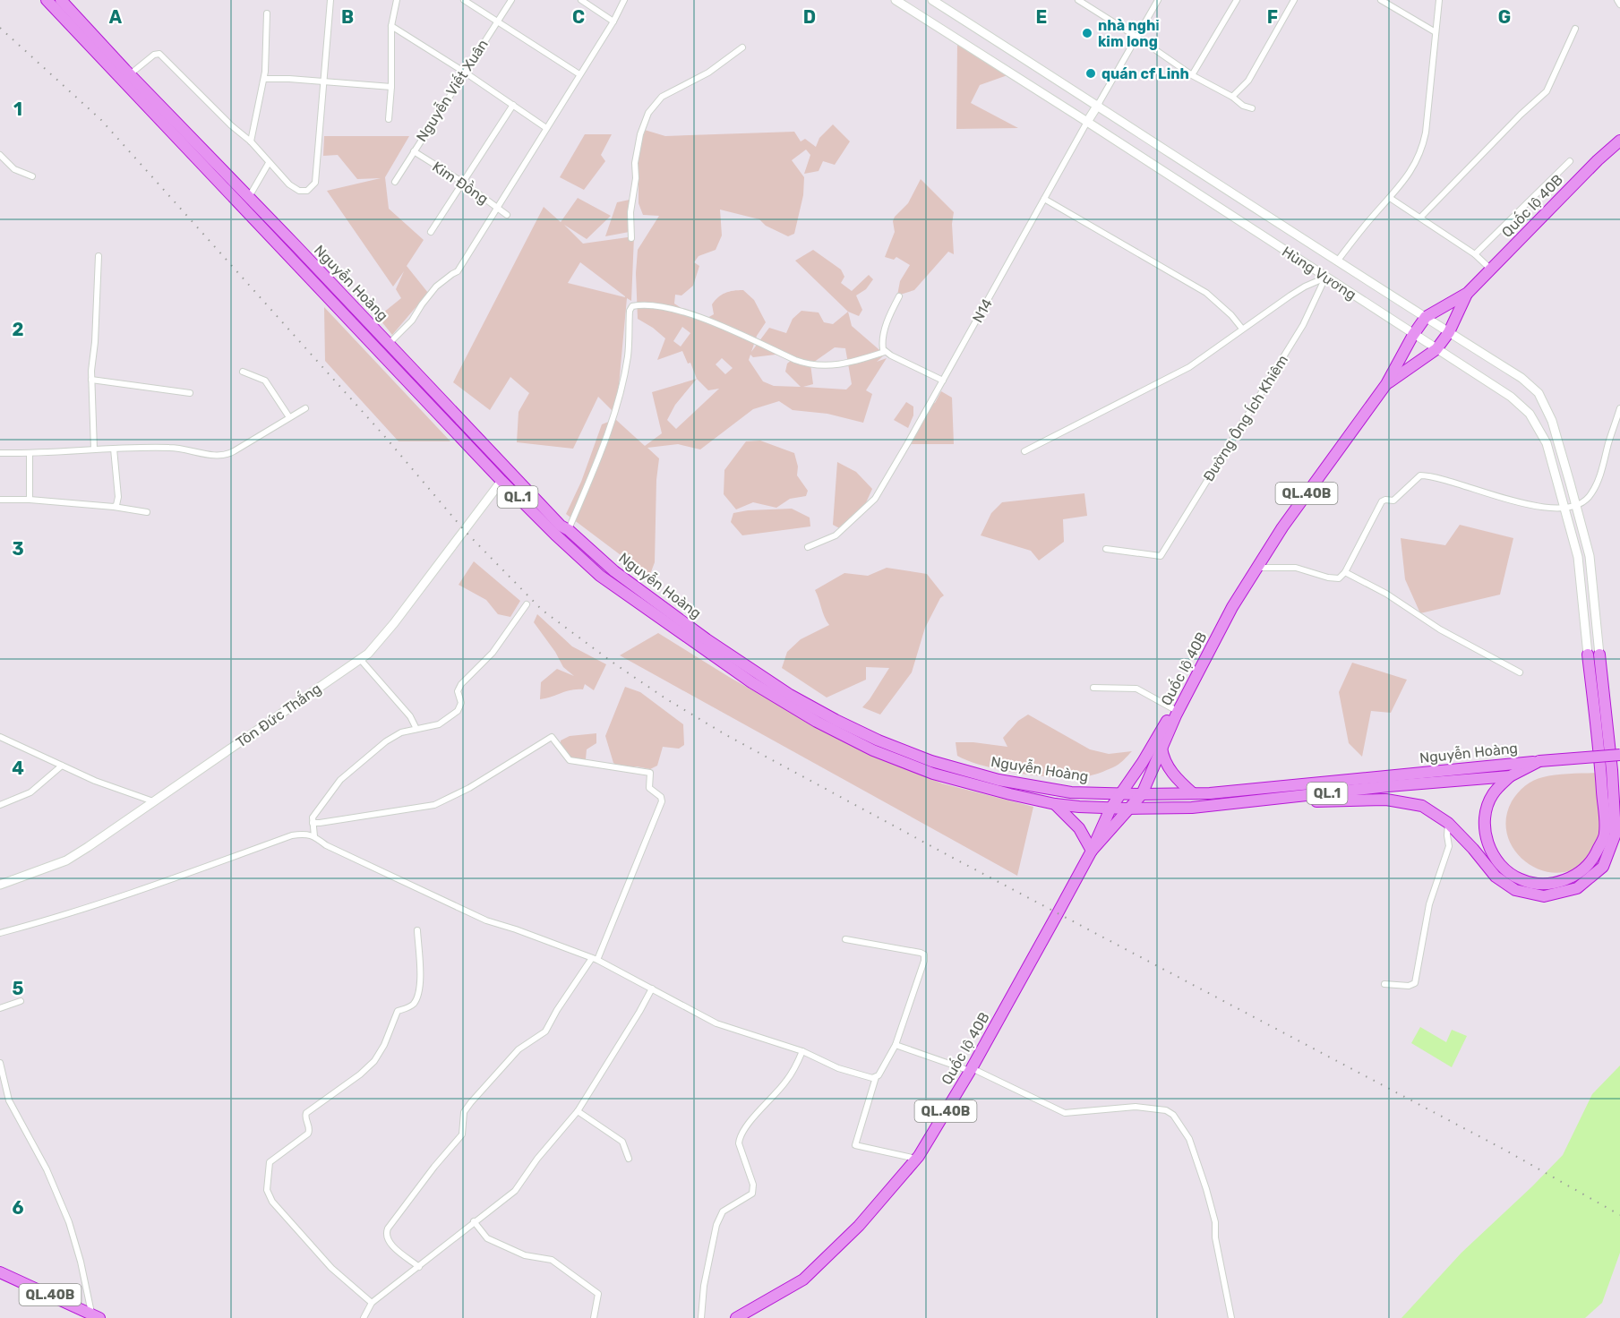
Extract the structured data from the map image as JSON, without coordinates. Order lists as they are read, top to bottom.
{
  "streets": {
    "highway": [
      "Quốc lộ 40B",
      "Nguyễn Hoàng",
      "QL.40B",
      "QL.1"
    ],
    "main road": ["Hùng Vương", "Tôn Đức Thắng"],
    "street": [
      "Nguyễn Viết Xuân",
      "Kim Đồng",
      "N14",
      "Đường Ông Ích Khiêm"
    ]
  },
  "crossings": [
    ["Nguyễn Viết Xuân", "Kim Đồng"],
    ["Quốc lộ 40B", "Nguyễn Hoàng"],
    ["Hùng Vương", "N14"],
    ["Hùng Vương", "Đường Ông Ích Khiêm"],
    ["Nguyễn Hoàng", "QL.1"],
    ["Nguyễn Hoàng", "Tôn Đức Thắng"]
  ],
  "places": ["nhà nghỉ kim long", "quán cf Linh"],
  "grid": {
    "columns": [
      "A",
      "B",
      "C",
      "D",
      "E",
      "F",
      "G"
    ],
    "rows": [
      "1",
      "2",
      "3",
      "4",
      "5",
      "6"
    ]
  }
}
